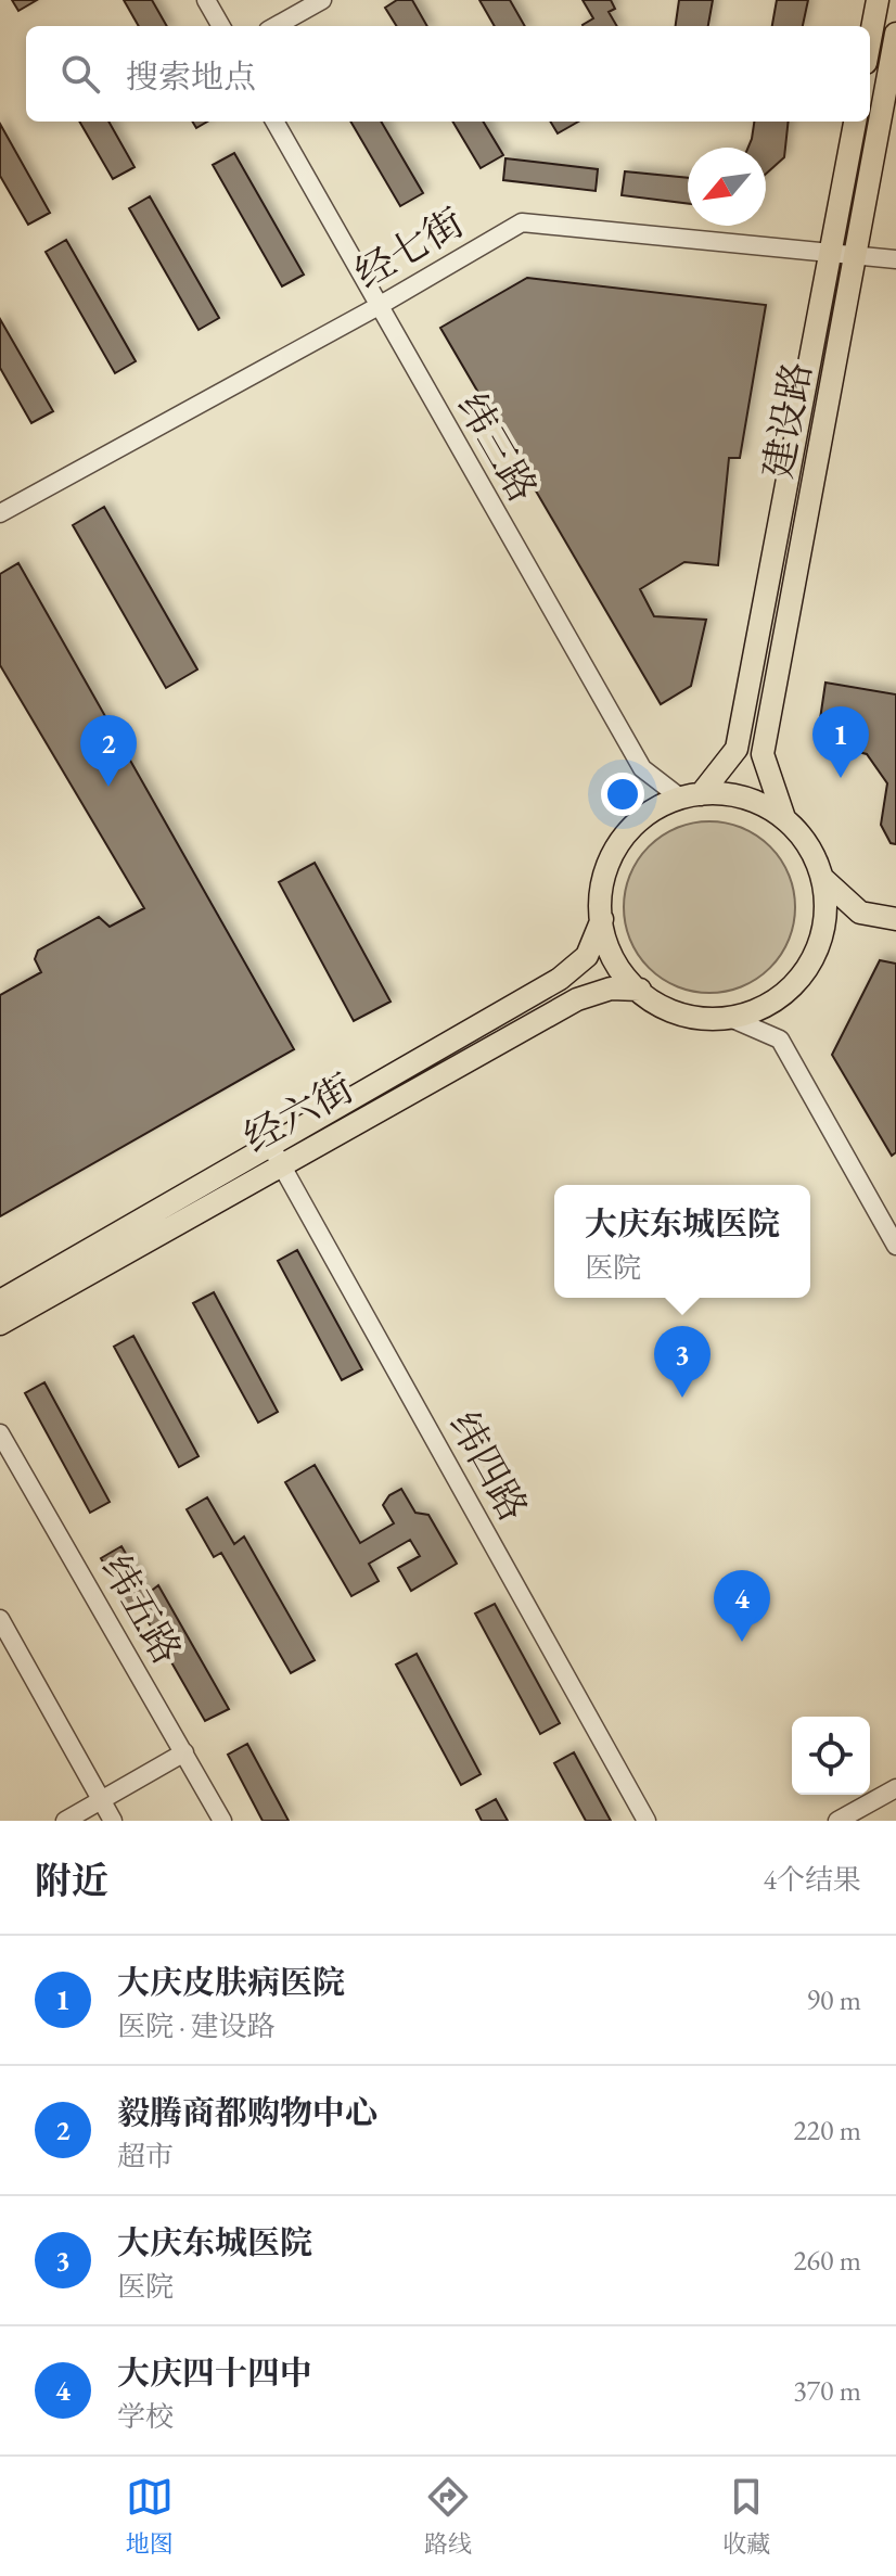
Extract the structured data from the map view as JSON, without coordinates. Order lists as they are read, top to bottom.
{
  "streets": {
    "main road": ["建设路", "经六街"],
    "street": [
      "经七街",
      "纬三路",
      "纬四路",
      "纬五路"
    ]
  },
  "crossings": [
    ["经七街", "建设路"],
    ["经七街", "纬三路"],
    ["建设路", "纬三路"],
    ["建设路", "经六街"],
    ["纬三路", "经六街"],
    ["经六街", "纬四路"]
  ],
  "north": "bottom left",
  "page": {
    "search": "搜索地点",
    "pins": [
      "1",
      "2",
      "3",
      "4"
    ],
    "popup": ["大庆东城医院", "医院"],
    "heading": ["附近", "4个结果"],
    "list": [
      {
        "mark": "1",
        "name": "大庆皮肤病医院",
        "note": "医院 · 建设路",
        "value": "90 m"
      },
      {
        "mark": "2",
        "name": "毅腾商都购物中心",
        "note": "超市",
        "value": "220 m"
      },
      {
        "mark": "3",
        "name": "大庆东城医院",
        "note": "医院",
        "value": "260 m"
      },
      {
        "mark": "4",
        "name": "大庆四十四中",
        "note": "学校",
        "value": "370 m"
      }
    ],
    "nav": ["地图", "路线", "收藏"]
  }
}
